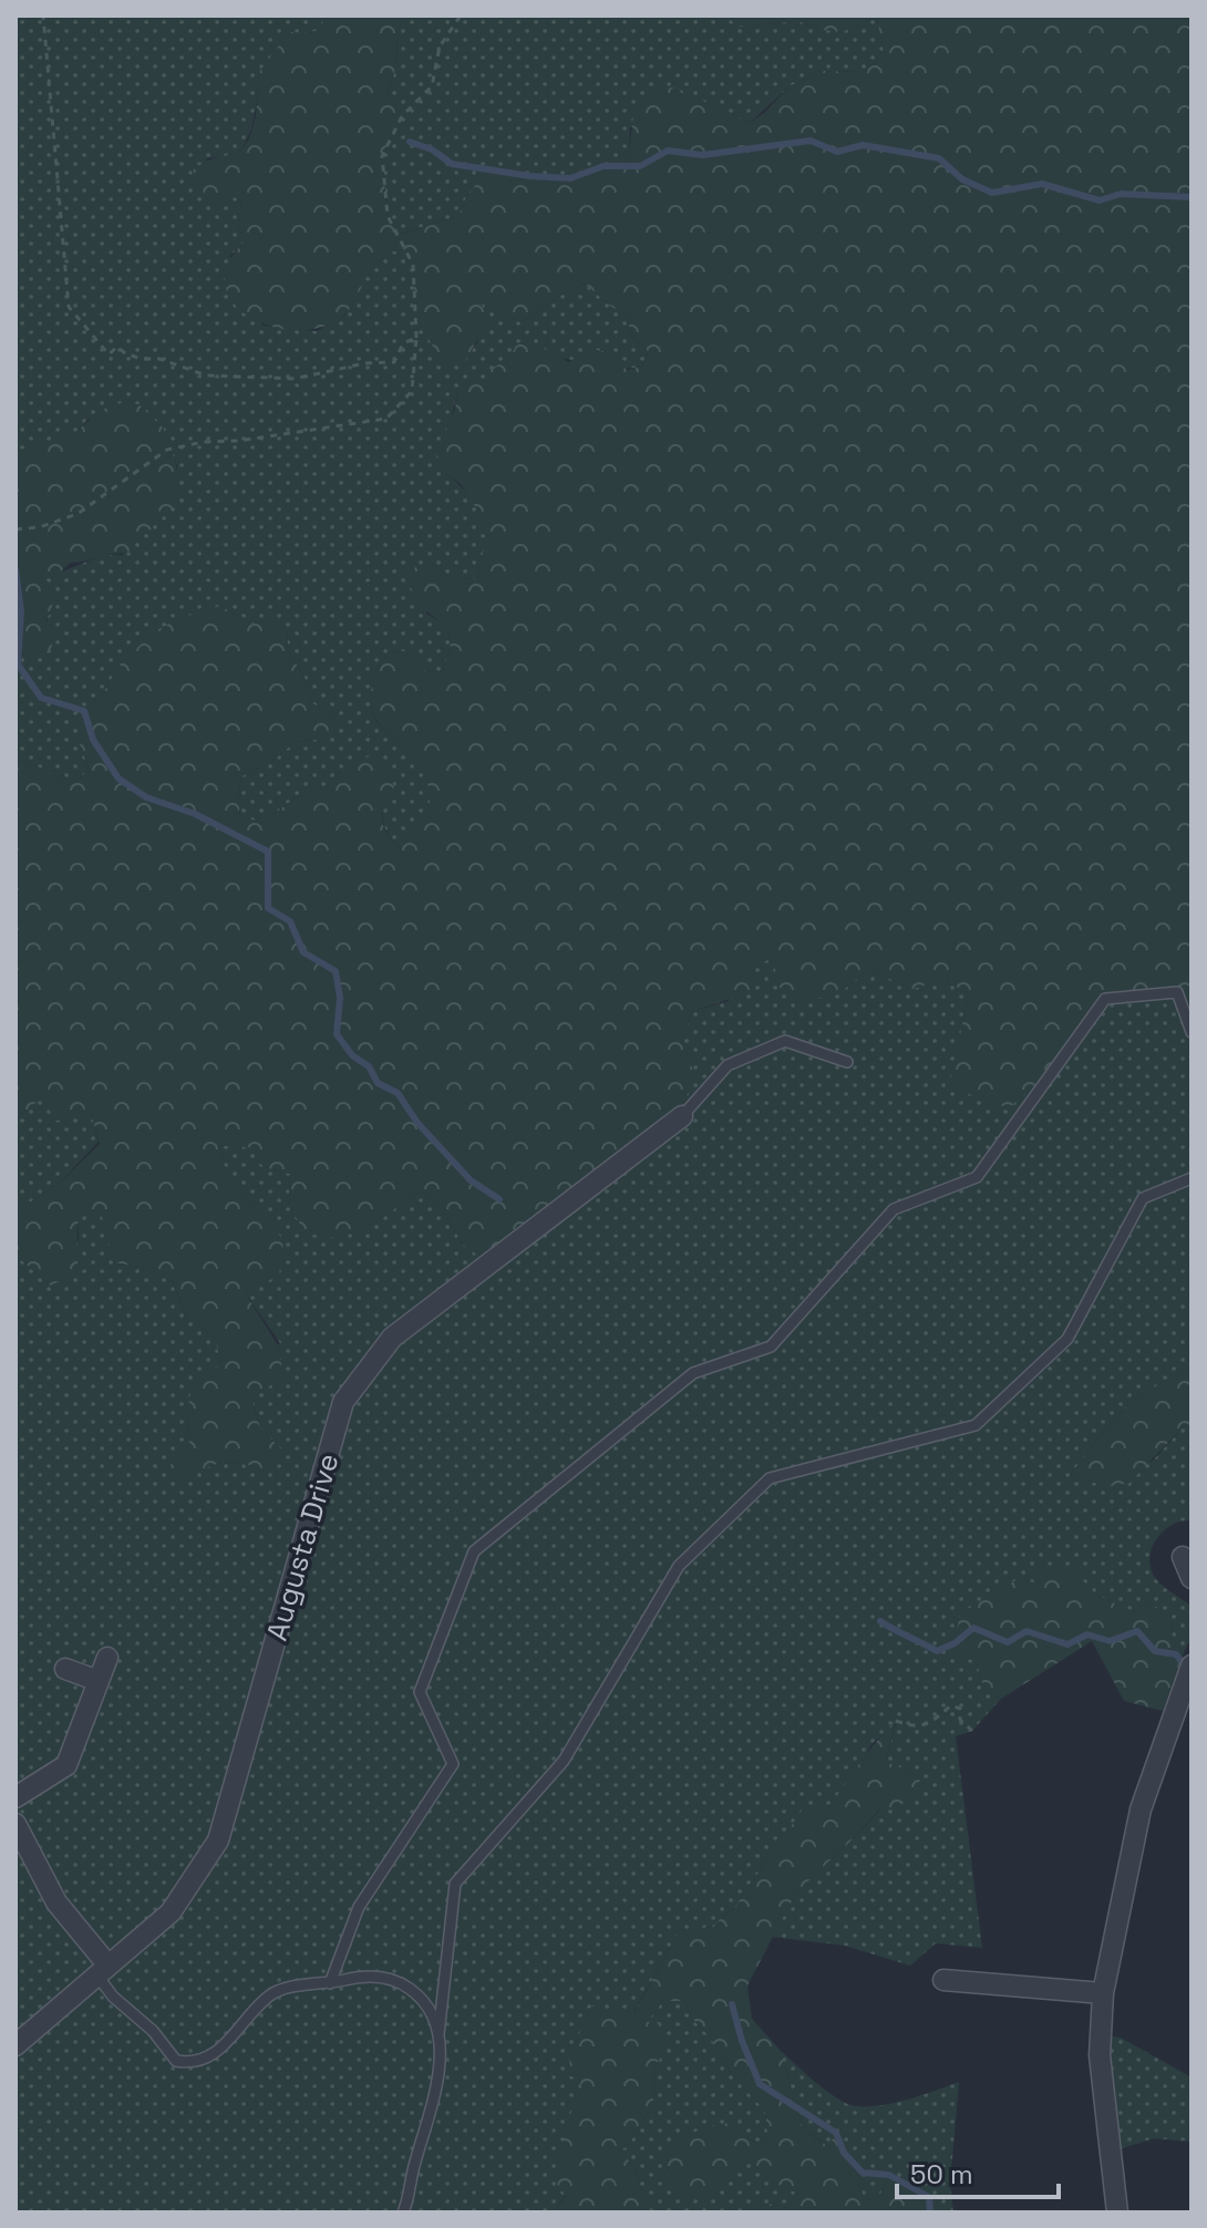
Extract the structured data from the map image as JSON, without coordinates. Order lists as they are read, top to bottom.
{
  "streets": {
    "street": ["Augusta Drive"]
  },
  "scale_bar": "50 m"
}
